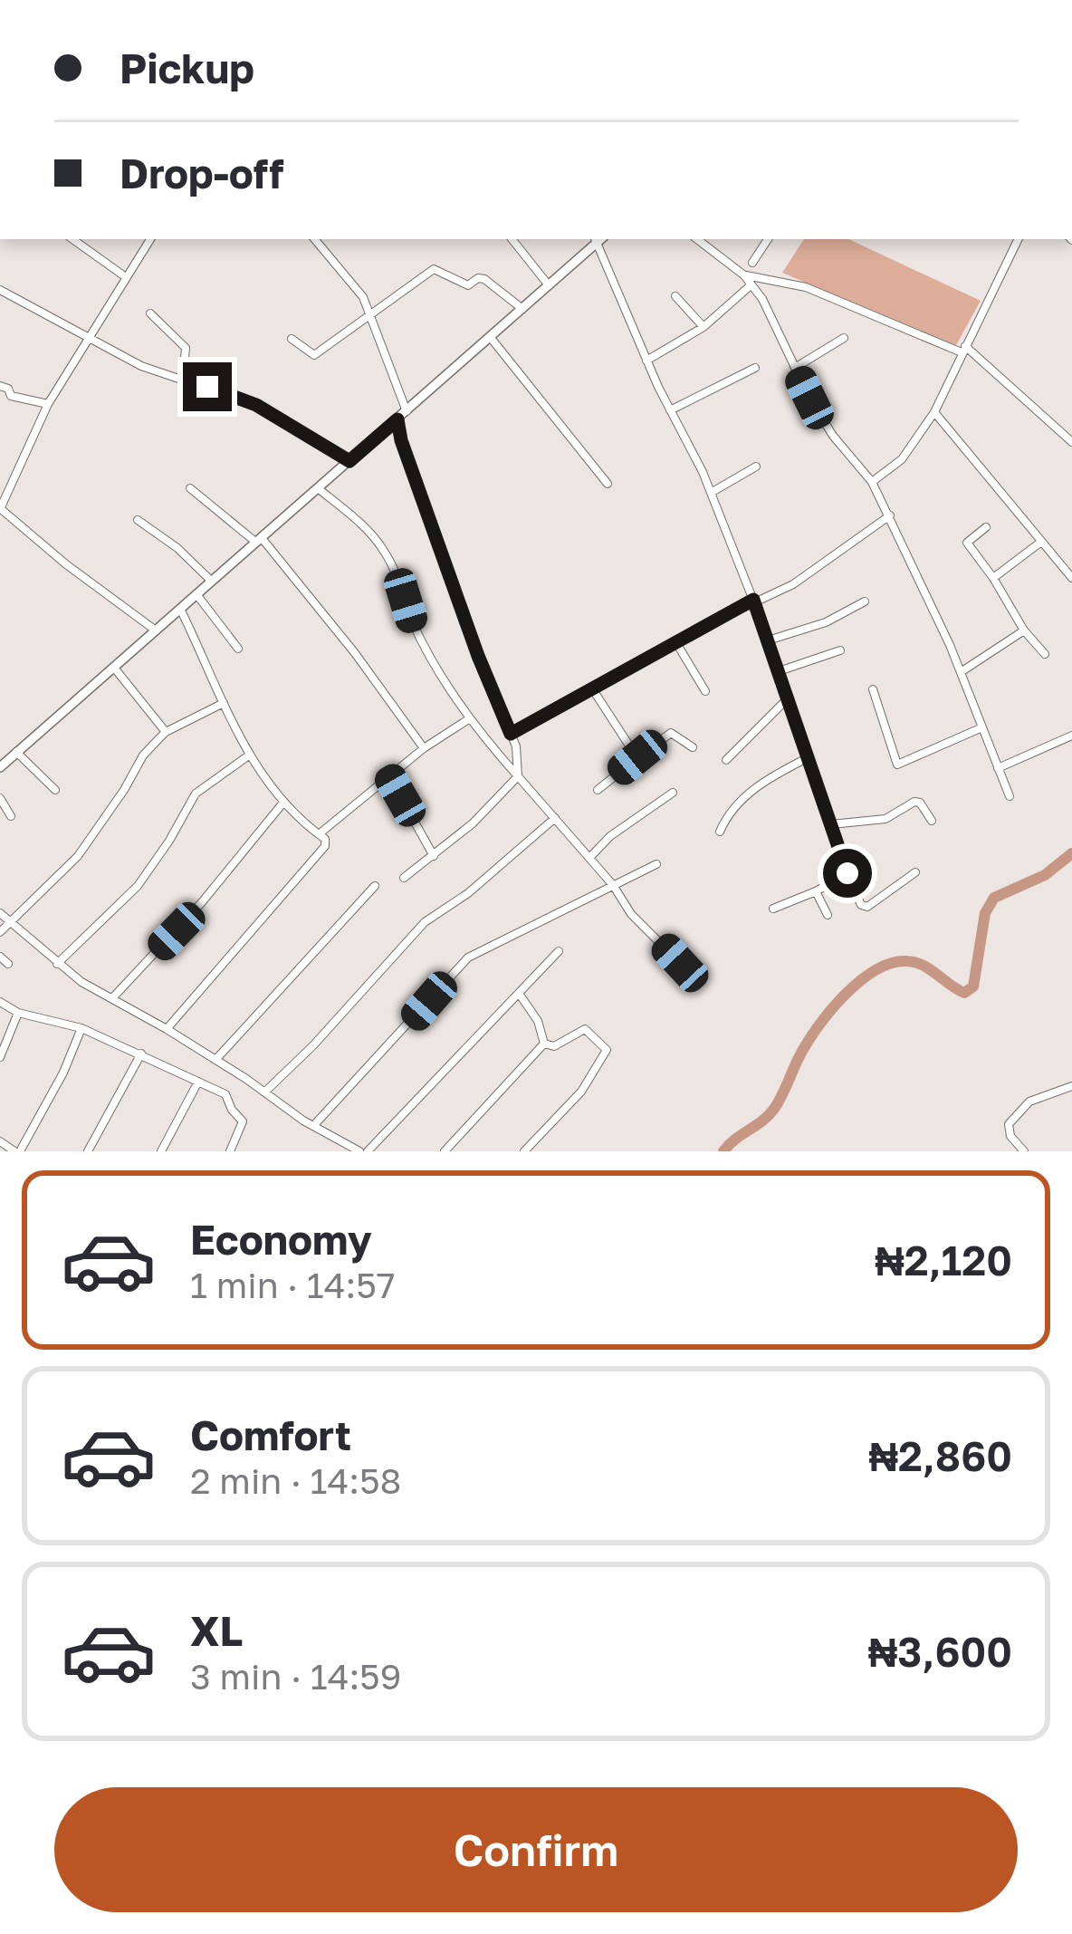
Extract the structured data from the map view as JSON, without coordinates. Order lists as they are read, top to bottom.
{
  "page": {
    "banner": ["Pickup", "Drop-off"],
    "list": [
      {
        "name": "Economy",
        "note": "1 min · 14:57",
        "value": "₦2,120"
      },
      {
        "name": "Comfort",
        "note": "2 min · 14:58",
        "value": "₦2,860"
      },
      {
        "name": "XL",
        "note": "3 min · 14:59",
        "value": "₦3,600"
      }
    ],
    "buttons": "Confirm"
  }
}
